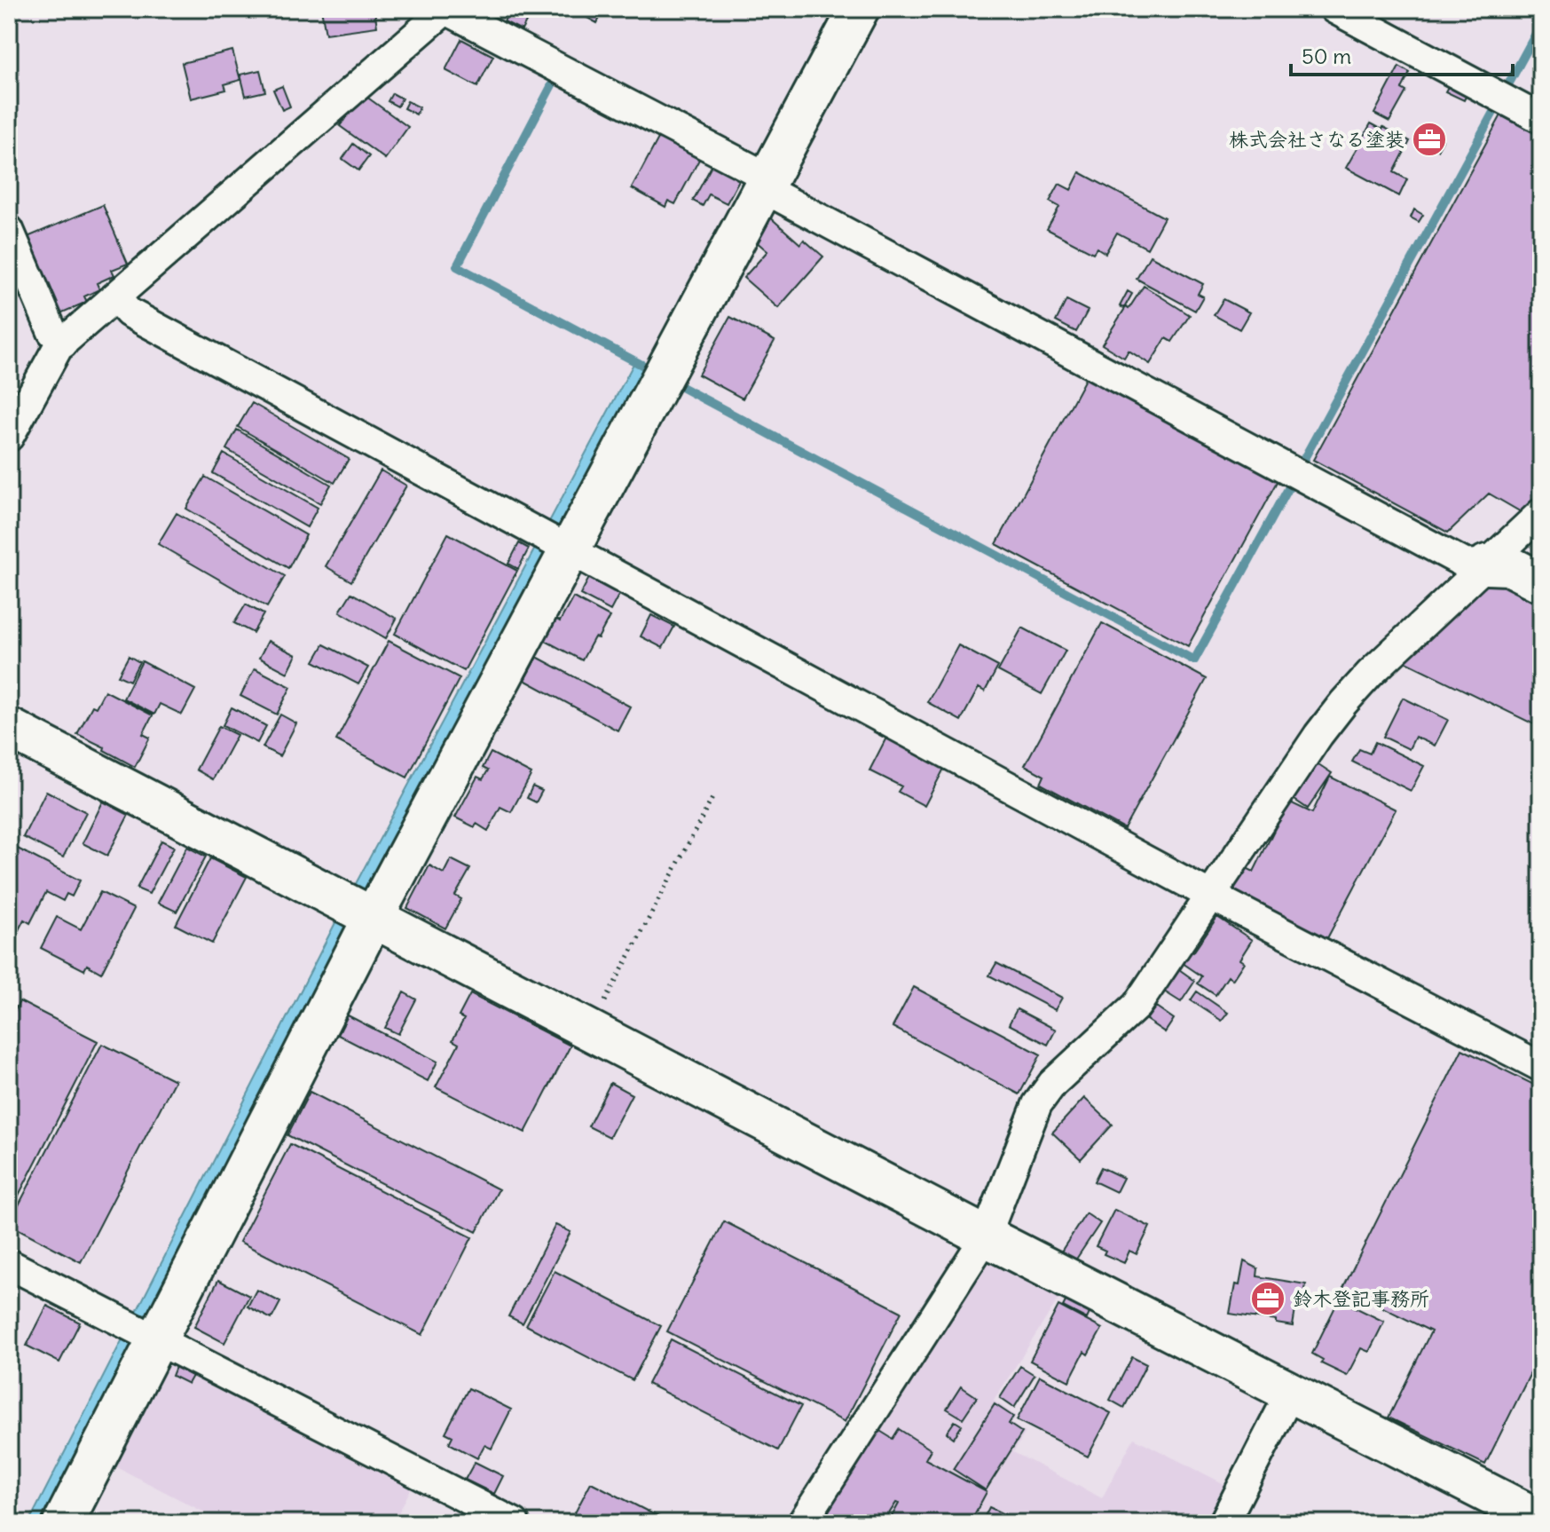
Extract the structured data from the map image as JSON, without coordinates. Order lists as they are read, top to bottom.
{
  "places": {
    "office": ["株式会社さなる塗装", "鈴木登記事務所"]
  },
  "scale_bar": "50 m"
}
